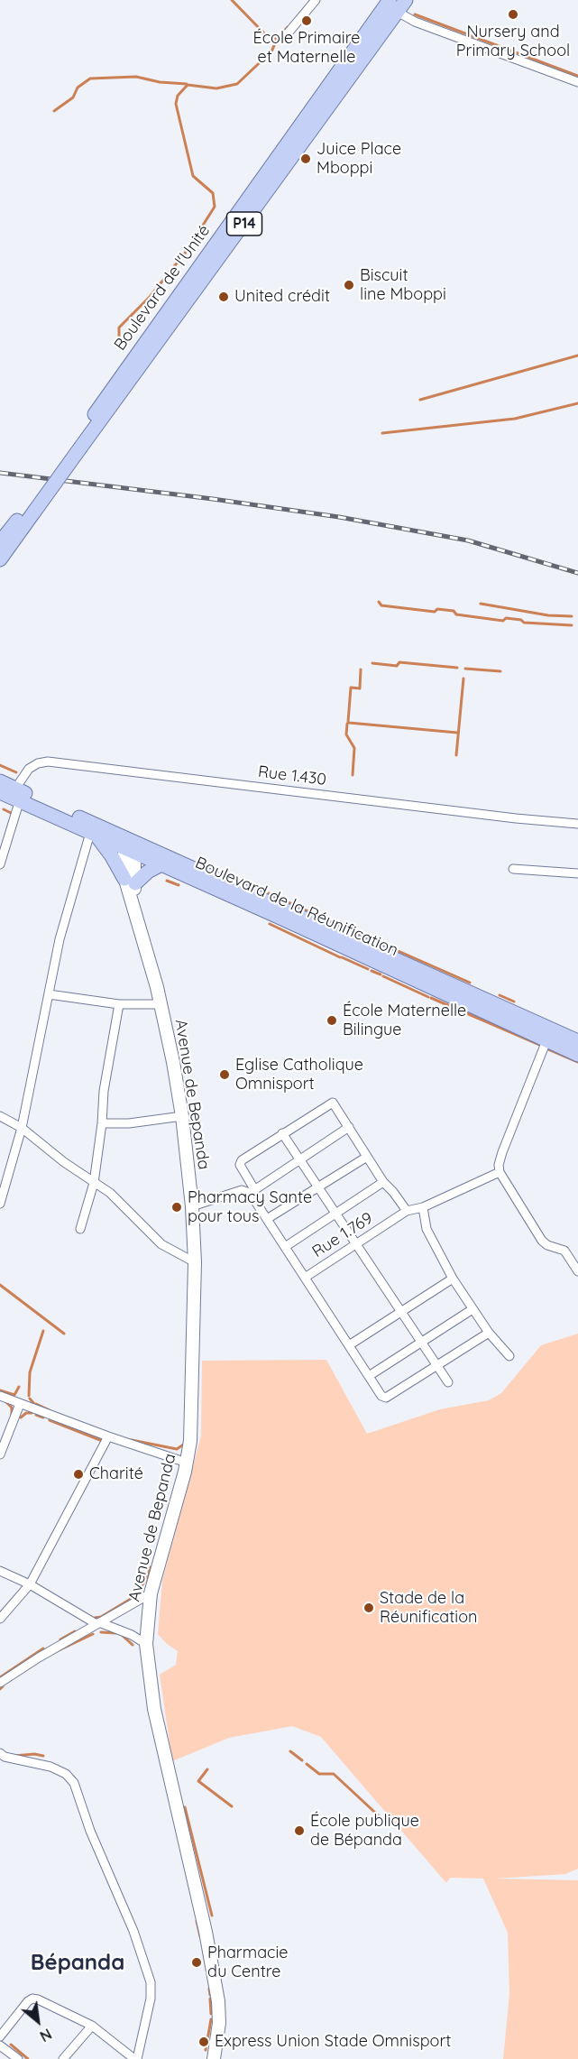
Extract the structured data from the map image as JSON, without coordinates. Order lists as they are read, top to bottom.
{
  "streets": {
    "main road": [
      "P14",
      "Boulevard de l'Unité",
      "Boulevard de la Réunification",
      "Avenue de Bepanda"
    ],
    "street": ["Rue 1.430", "Rue 1.769"]
  },
  "crossings": [
    ["P14", "Boulevard de l'Unité"],
    ["Rue 1.430", "Boulevard de la Réunification"],
    ["Boulevard de la Réunification", "Avenue de Bepanda"]
  ],
  "districts": ["Bépanda"],
  "places": [
    "Nursery and Primary School",
    "École Primaire et Maternelle",
    "Juice Place Mboppi",
    "Biscuit line Mboppi",
    "United crédit",
    "École Maternelle Bilingue",
    "Eglise Catholique Omnisport",
    "Pharmacy Sante pour tous",
    "Charité",
    "Stade de la Réunification",
    "École publique de Bépanda",
    "Pharmacie du Centre",
    "Express Union Stade Omnisport"
  ],
  "north": "bottom right"
}
